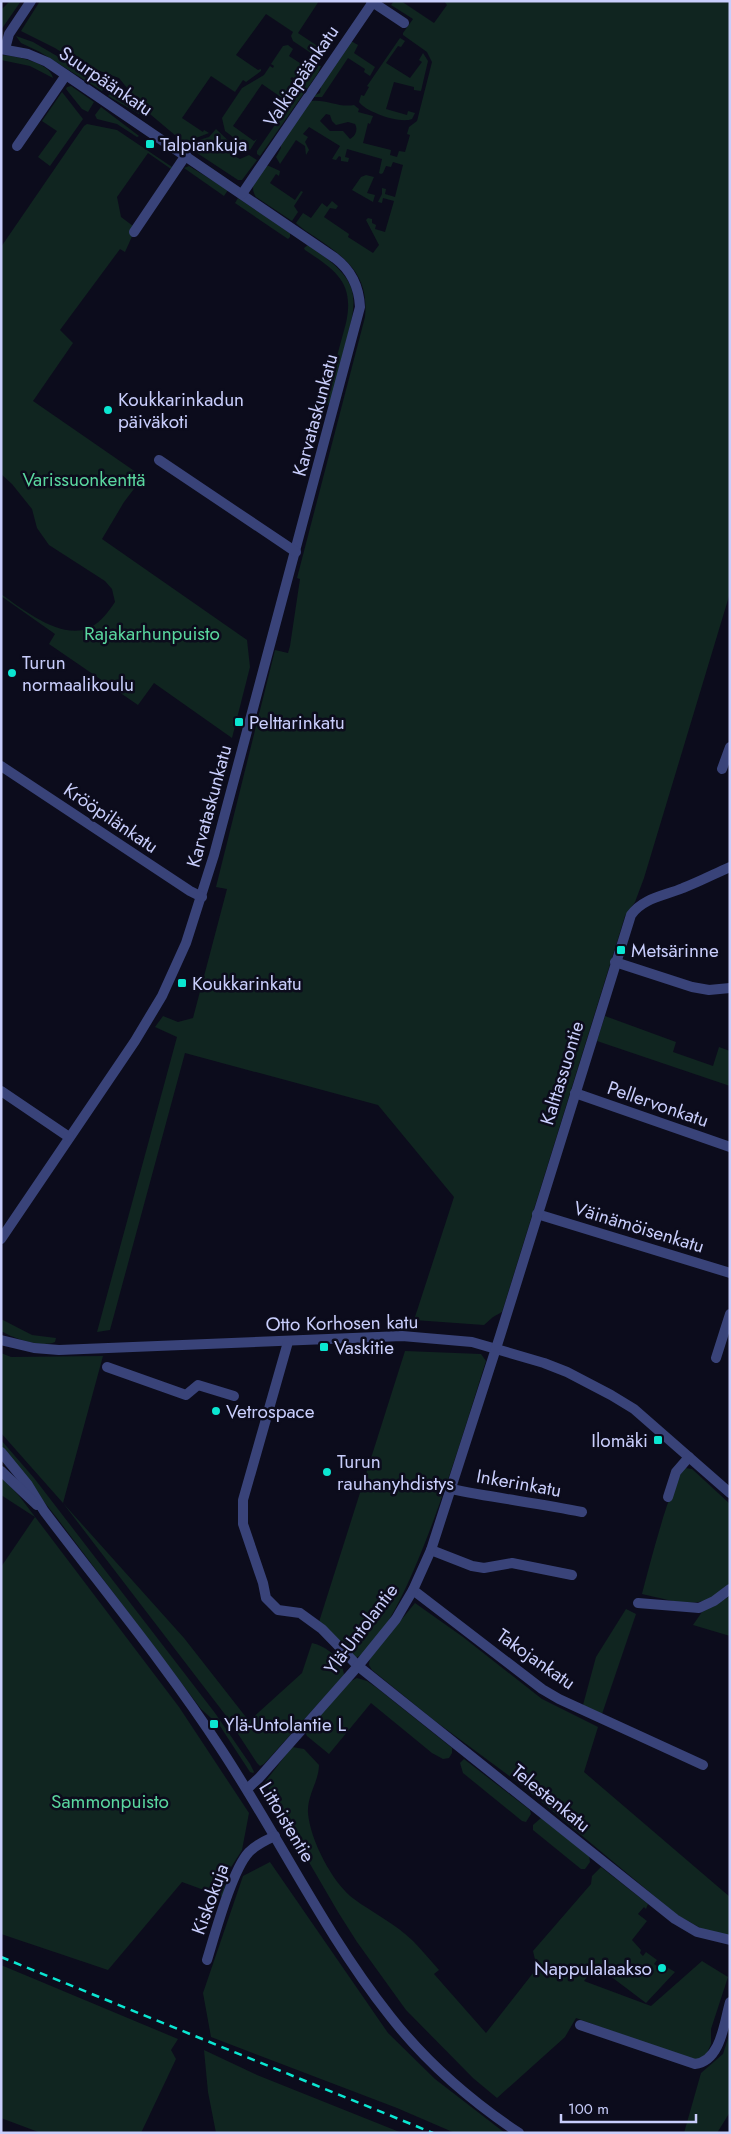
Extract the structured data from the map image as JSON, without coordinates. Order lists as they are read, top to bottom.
{
  "streets": {
    "street": [
      "Valkiapäänkatu",
      "Suurpäänkatu",
      "Karvataskunkatu",
      "Krööpilänkatu",
      "Kalttassuontie",
      "Pellervonkatu",
      "Väinämöisenkatu",
      "Otto Korhosen katu",
      "Inkerinkatu",
      "Ylä-Untolantie",
      "Takojankatu",
      "Telestenkatu",
      "Littoistentie",
      "Kiskokuja"
    ]
  },
  "crossings": [
    ["Valkiapäänkatu", "Suurpäänkatu"],
    ["Suurpäänkatu", "Karvataskunkatu"],
    ["Karvataskunkatu", "Krööpilänkatu"],
    ["Kalttassuontie", "Pellervonkatu"],
    ["Kalttassuontie", "Väinämöisenkatu"],
    ["Kalttassuontie", "Otto Korhosen katu"],
    ["Kalttassuontie", "Ylä-Untolantie"],
    ["Otto Korhosen katu", "Ylä-Untolantie"],
    ["Inkerinkatu", "Ylä-Untolantie"],
    ["Ylä-Untolantie", "Takojankatu"],
    ["Ylä-Untolantie", "Telestenkatu"],
    ["Ylä-Untolantie", "Littoistentie"],
    ["Littoistentie", "Kiskokuja"]
  ],
  "parks": ["Varissuonkenttä", "Rajakarhunpuisto", "Sammonpuisto"],
  "places": {
    "transit": [
      "Talpiankuja",
      "Pelttarinkatu",
      "Metsärinne",
      "Koukkarinkatu",
      "Vaskitie",
      "Ilomäki",
      "Ylä-Untolantie L"
    ],
    "other": [
      "Koukkarinkadun päiväkoti",
      "Turun normaalikoulu",
      "Vetrospace",
      "Turun rauhanyhdistys",
      "Nappulalaakso"
    ]
  },
  "scale_bar": "100 m"
}
